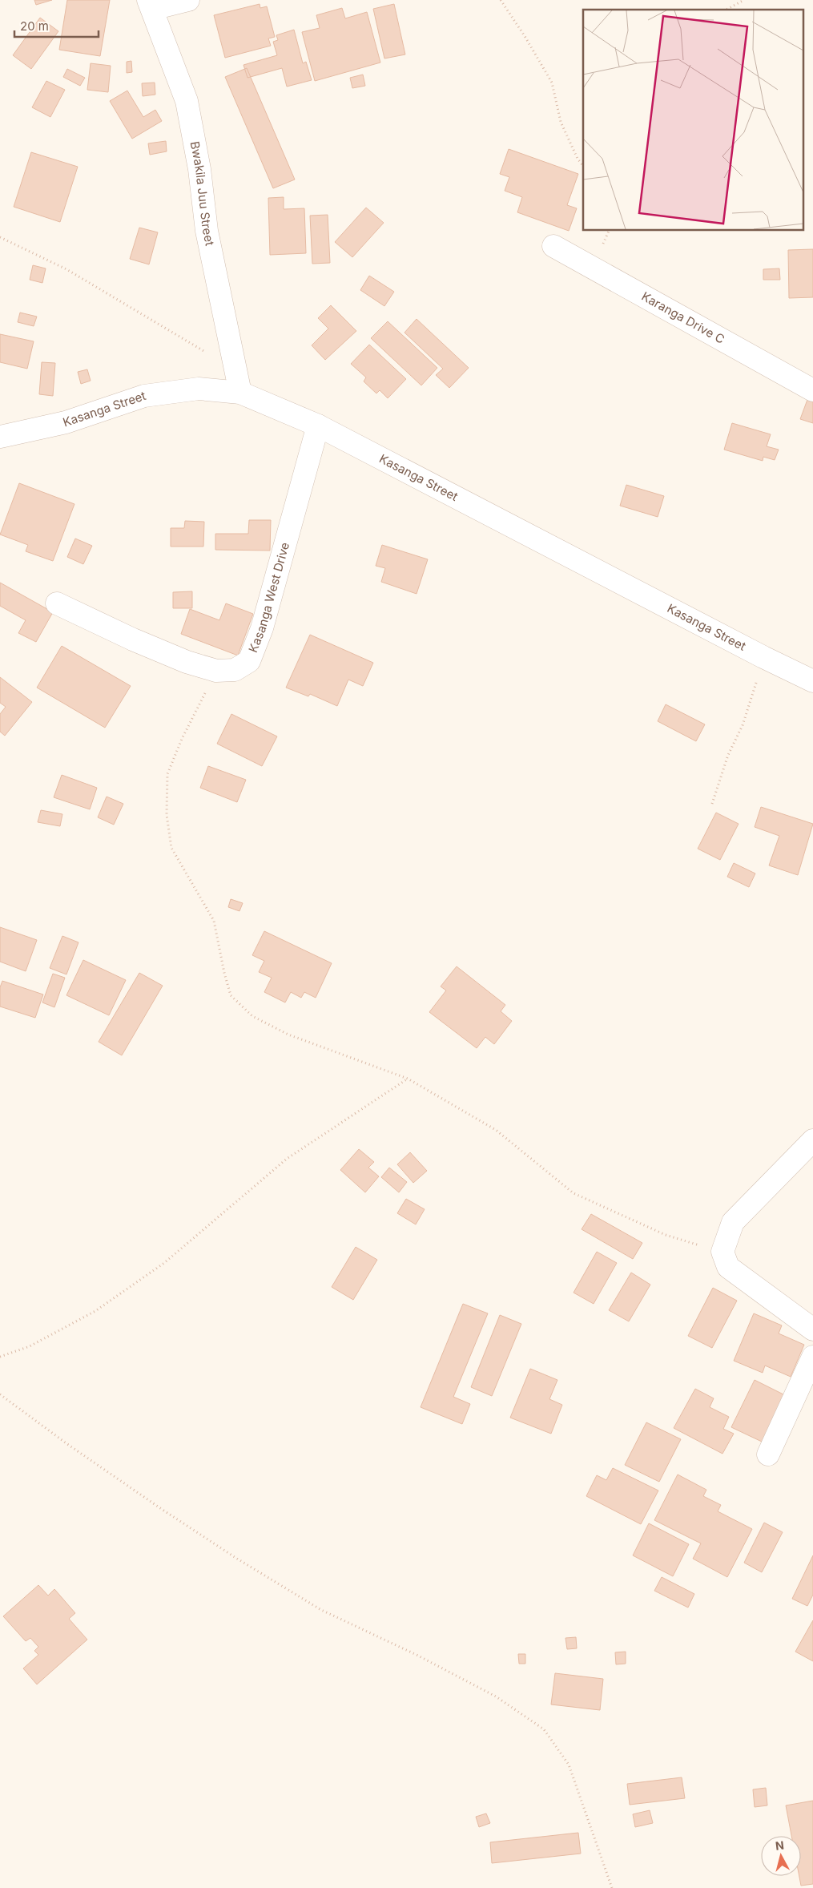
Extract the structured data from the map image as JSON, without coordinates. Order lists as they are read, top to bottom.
{
  "streets": {
    "street": [
      "Bwakila Juu Street",
      "Karanga Drive C",
      "Kasanga Street",
      "Kasanga West Drive"
    ]
  },
  "crossings": [
    ["Bwakila Juu Street", "Kasanga Street"],
    ["Kasanga Street", "Kasanga West Drive"]
  ],
  "scale_bar": "20 m",
  "north": "top"
}
